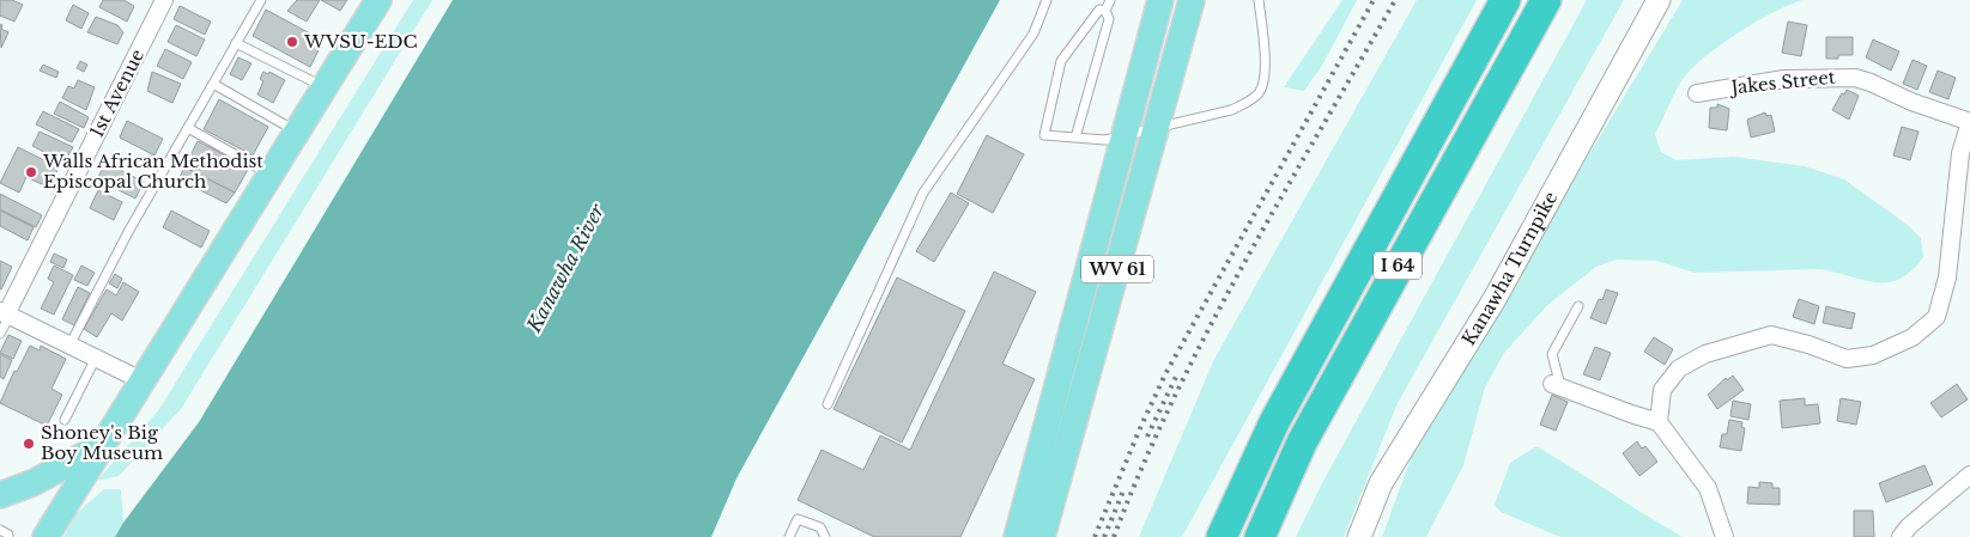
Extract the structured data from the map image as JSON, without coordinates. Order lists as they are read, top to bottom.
{
  "streets": {
    "highway": ["I 64"],
    "main road": ["WV 61", "Kanawha Turnpike"],
    "street": ["Jakes Street", "1st Avenue"]
  },
  "water": ["Kanawha River"],
  "places": ["WVSU-EDC", "Walls African Methodist Episcopal Church", "Shoney's Big Boy Museum"]
}
